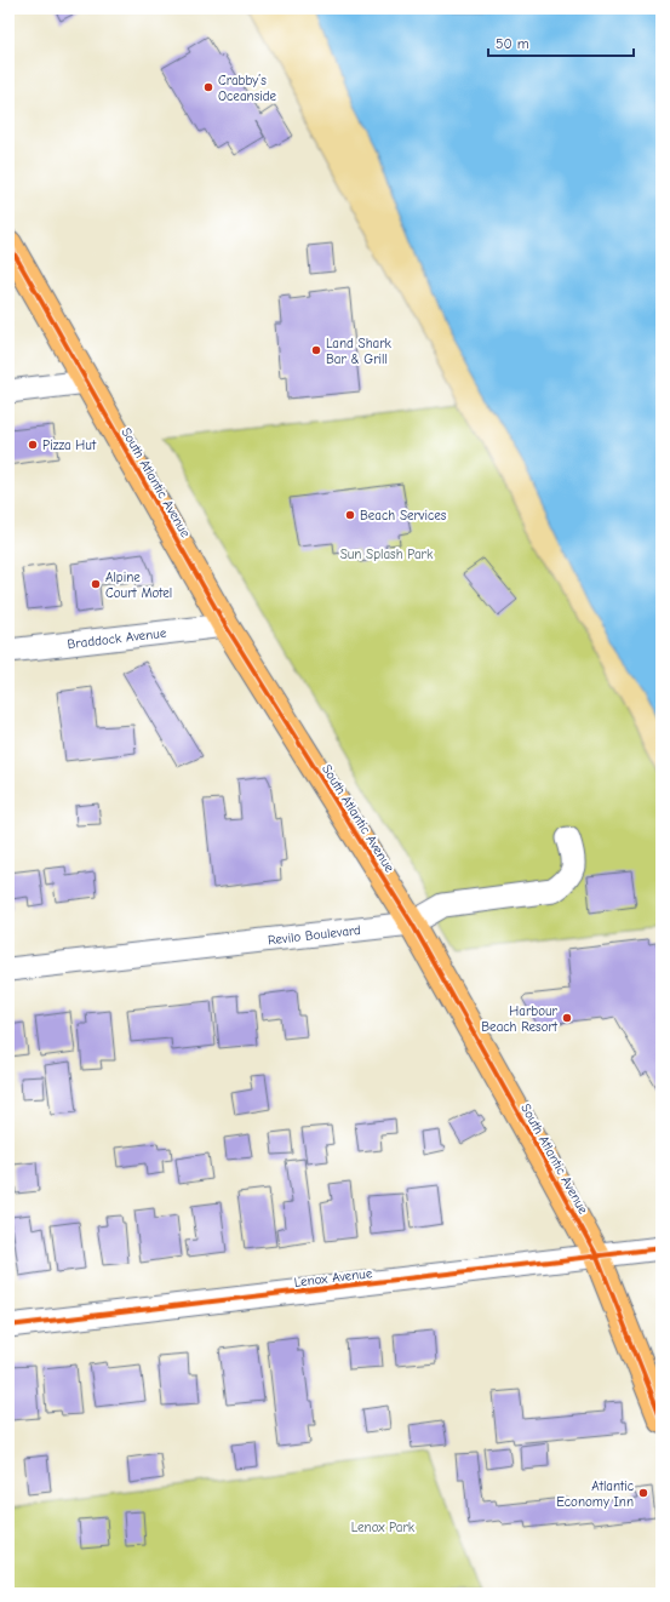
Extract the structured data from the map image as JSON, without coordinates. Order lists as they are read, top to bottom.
{
  "streets": {
    "main road": ["South Atlantic Avenue"],
    "street": ["Braddock Avenue", "Revilo Boulevard", "Lenox Avenue"]
  },
  "crossings": [
    ["South Atlantic Avenue", "Braddock Avenue"],
    ["South Atlantic Avenue", "Revilo Boulevard"],
    ["South Atlantic Avenue", "Lenox Avenue"]
  ],
  "parks": ["Sun Splash Park", "Lenox Park"],
  "places": [
    "Crabby’s Oceanside",
    "Land Shark Bar & Grill",
    "Pizza Hut",
    "Beach Services",
    "Alpine Court Motel",
    "Harbour Beach Resort",
    "Atlantic Economy Inn"
  ],
  "scale_bar": "50 m"
}
